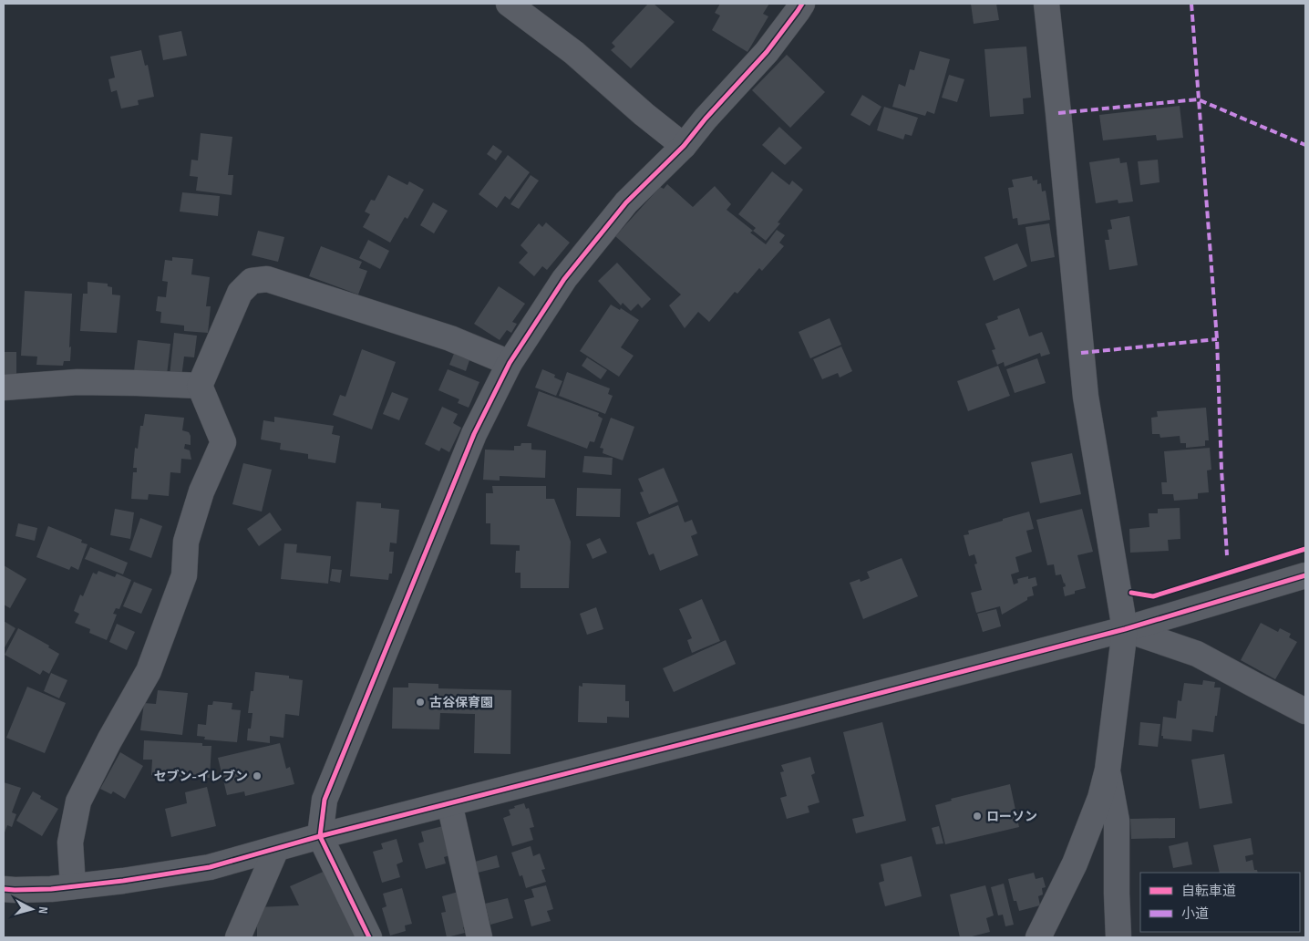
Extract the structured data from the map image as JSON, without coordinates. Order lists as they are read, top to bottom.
{
  "places": ["古谷保育園", "セブン-イレブン", "ローソン"],
  "legend": ["自転車道", "小道"],
  "north": "right"
}
